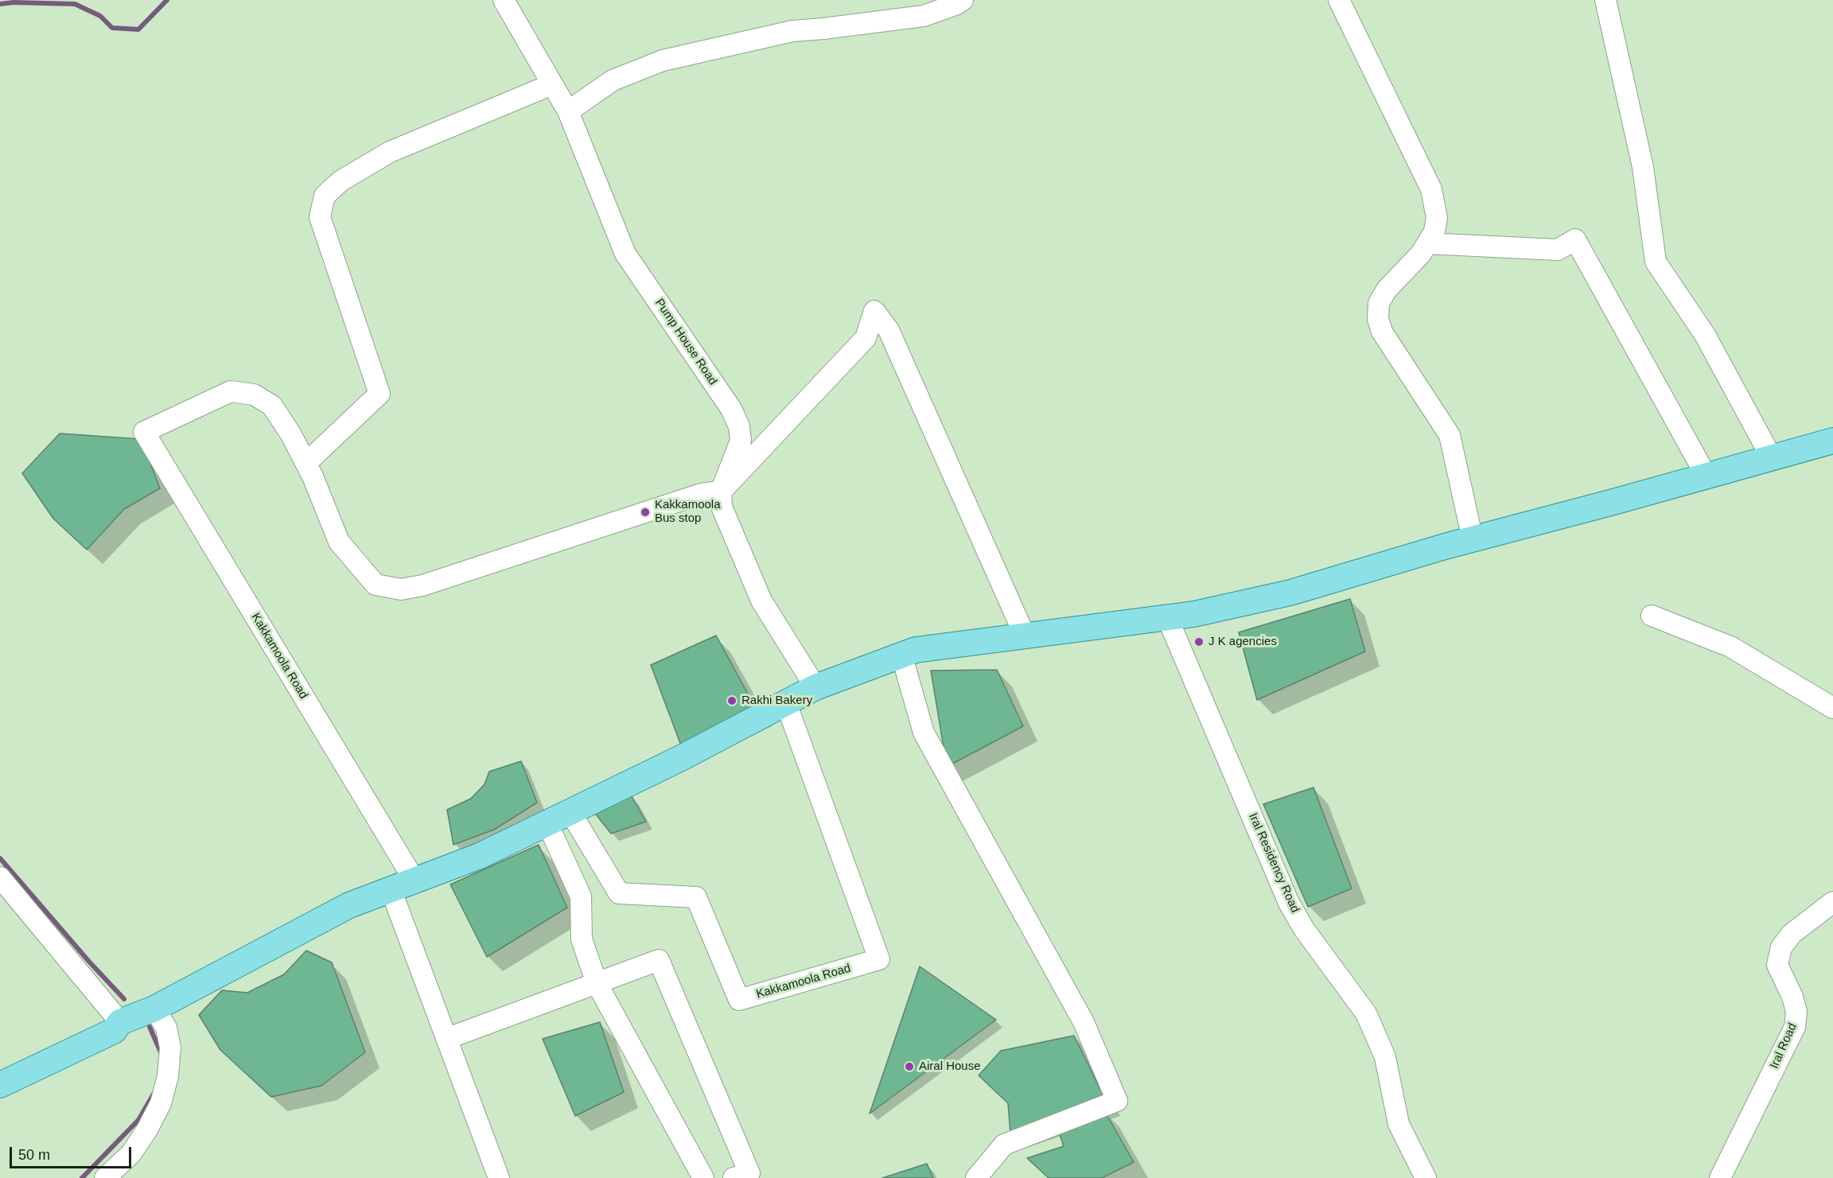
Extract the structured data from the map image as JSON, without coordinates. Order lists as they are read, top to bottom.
{
  "streets": {
    "street": [
      "Pump House Road",
      "Kakkamoola Road",
      "Iral Residency Road",
      "Iral Road"
    ]
  },
  "places": [
    "Kakkamoola Bus stop",
    "J K agencies",
    "Rakhi Bakery",
    "Airal House"
  ],
  "scale_bar": "50 m"
}
